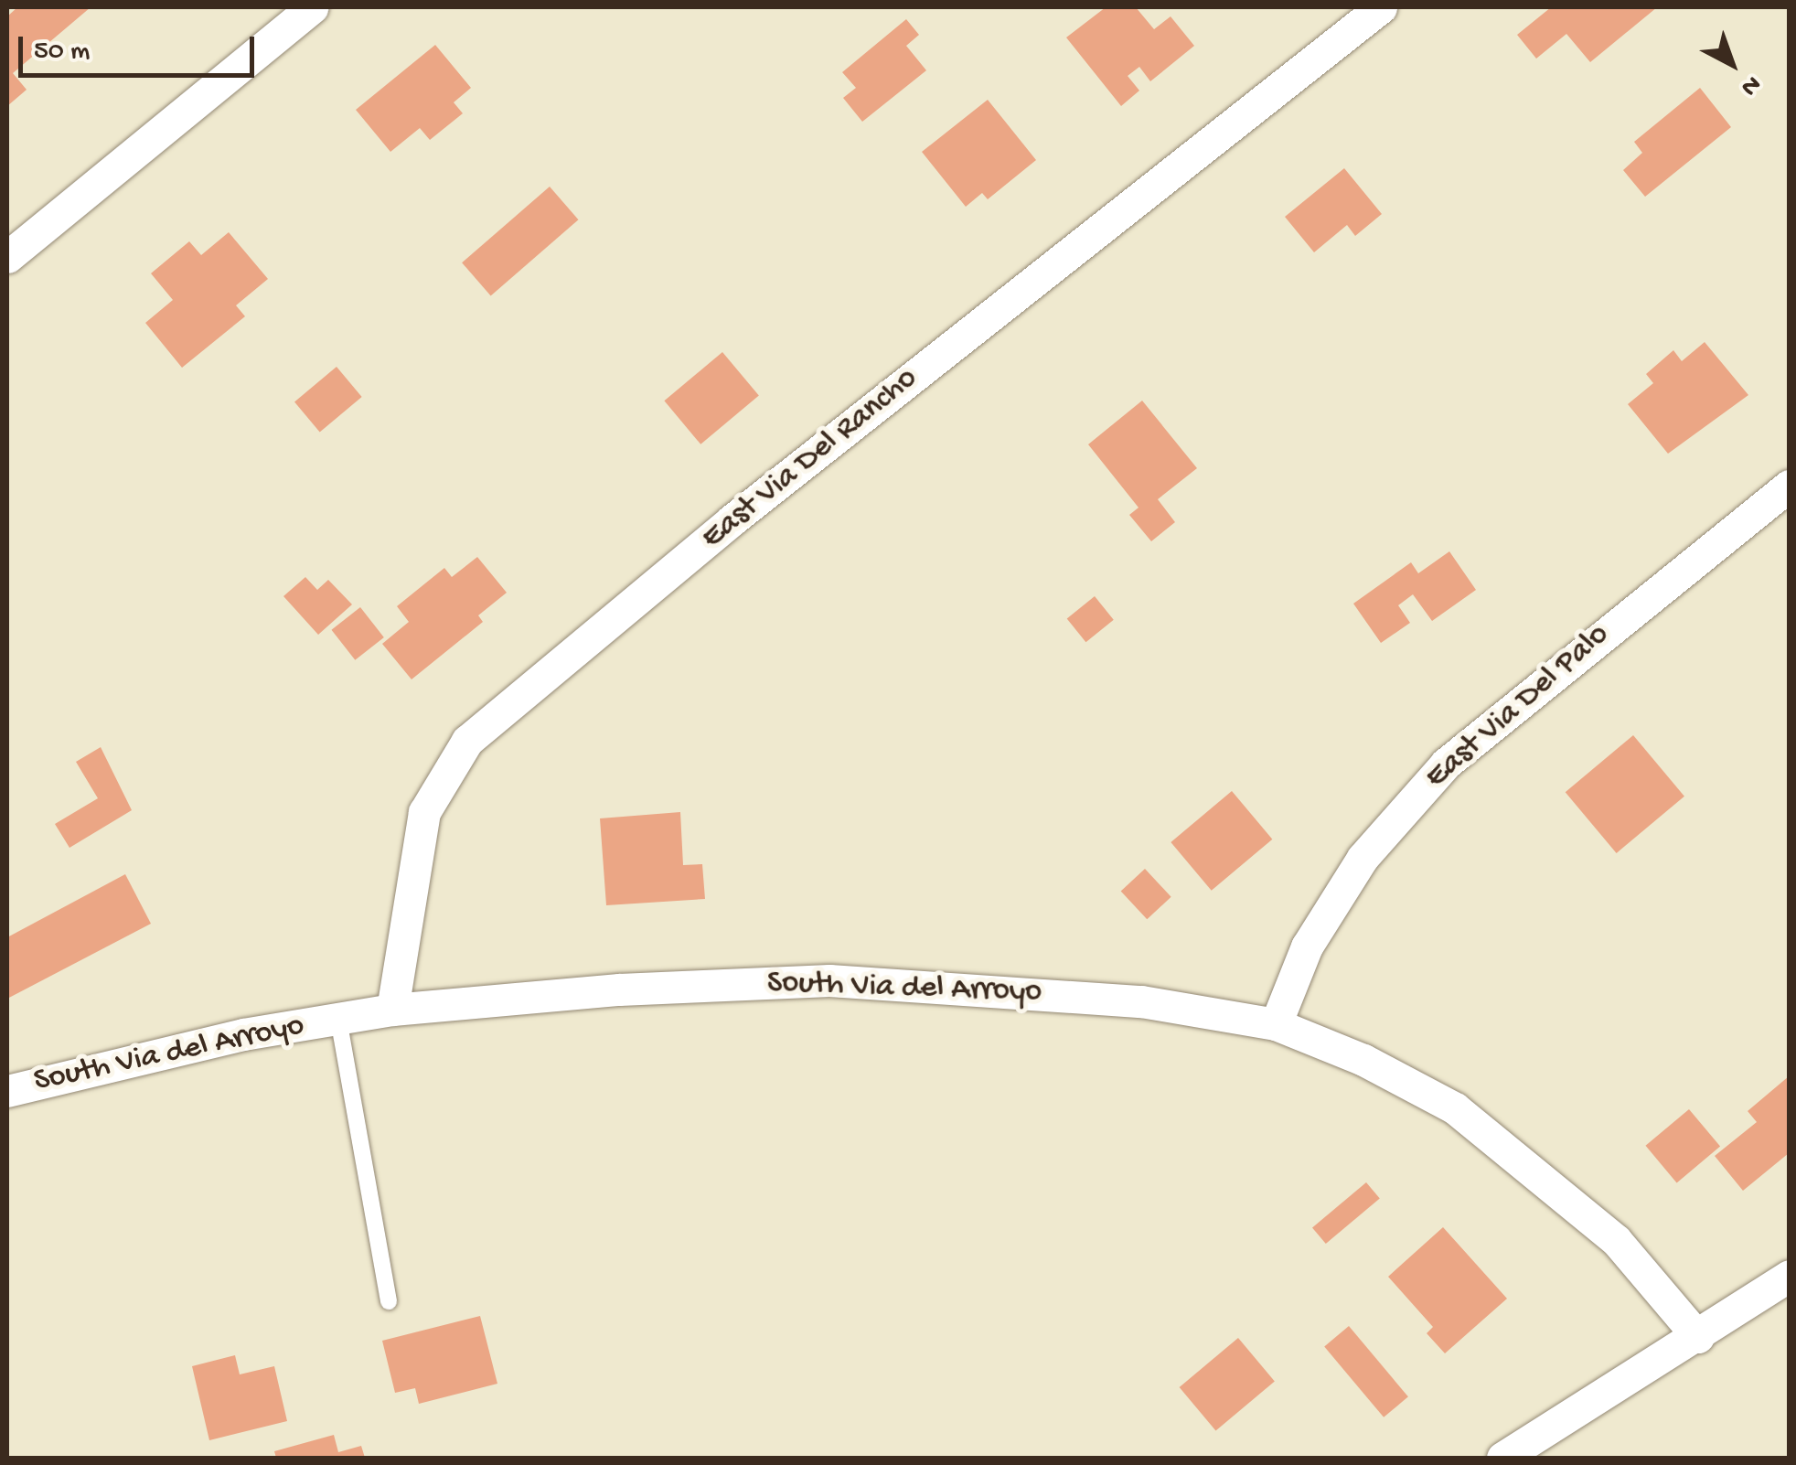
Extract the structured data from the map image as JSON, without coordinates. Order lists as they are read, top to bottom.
{
  "streets": {
    "street": ["East Via Del Rancho", "East Via Del Palo", "South Via del Arroyo"]
  },
  "crossings": [
    ["East Via Del Rancho", "South Via del Arroyo"],
    ["East Via Del Palo", "South Via del Arroyo"]
  ],
  "scale_bar": "50 m",
  "north": "bottom right"
}
